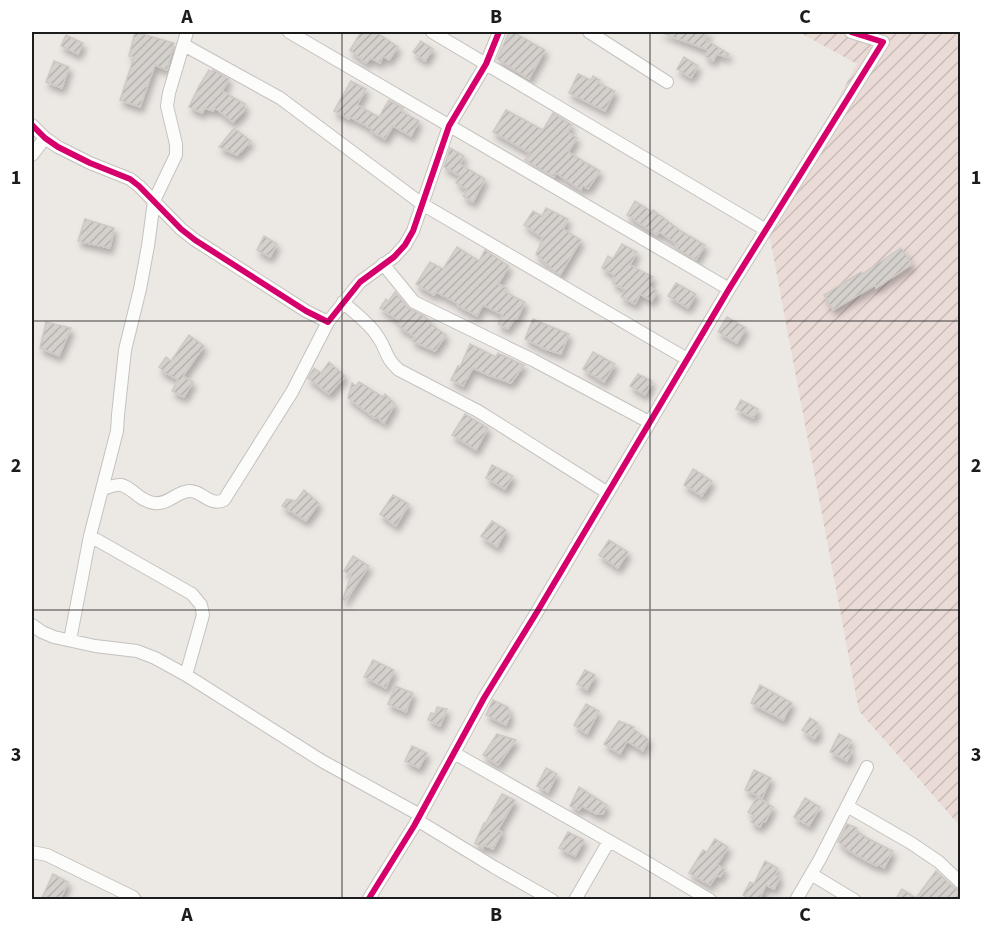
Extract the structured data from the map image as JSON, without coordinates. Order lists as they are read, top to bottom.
{
  "grid": {
    "columns": ["A", "B", "C"],
    "rows": ["1", "2", "3"]
  }
}
